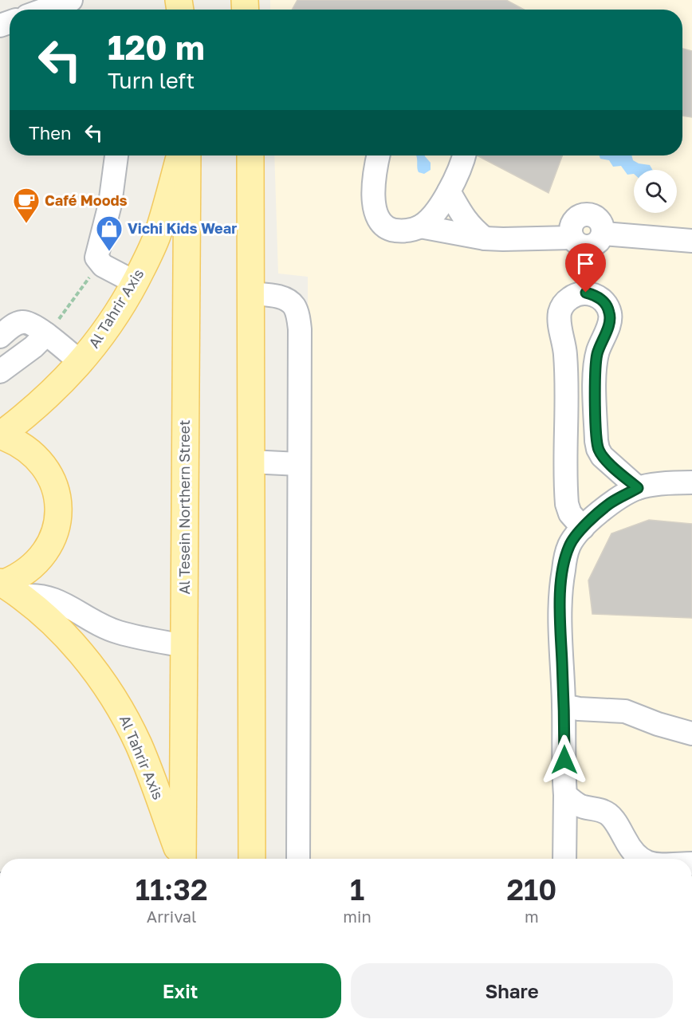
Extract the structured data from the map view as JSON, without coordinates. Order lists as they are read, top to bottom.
{
  "streets": {
    "main road": ["Al Tahrir Axis", "Al Tesein Northern Street"]
  },
  "places": {
    "cafe": ["Café Moods"],
    "shop": ["Vichi Kids Wear"]
  },
  "page": {
    "turn": ["120 m", "Turn left"],
    "then": "Then",
    "eta": [
      "11:32",
      "Arrival",
      "1",
      "min",
      "210",
      "m"
    ],
    "buttons": ["Exit", "Share"]
  }
}
